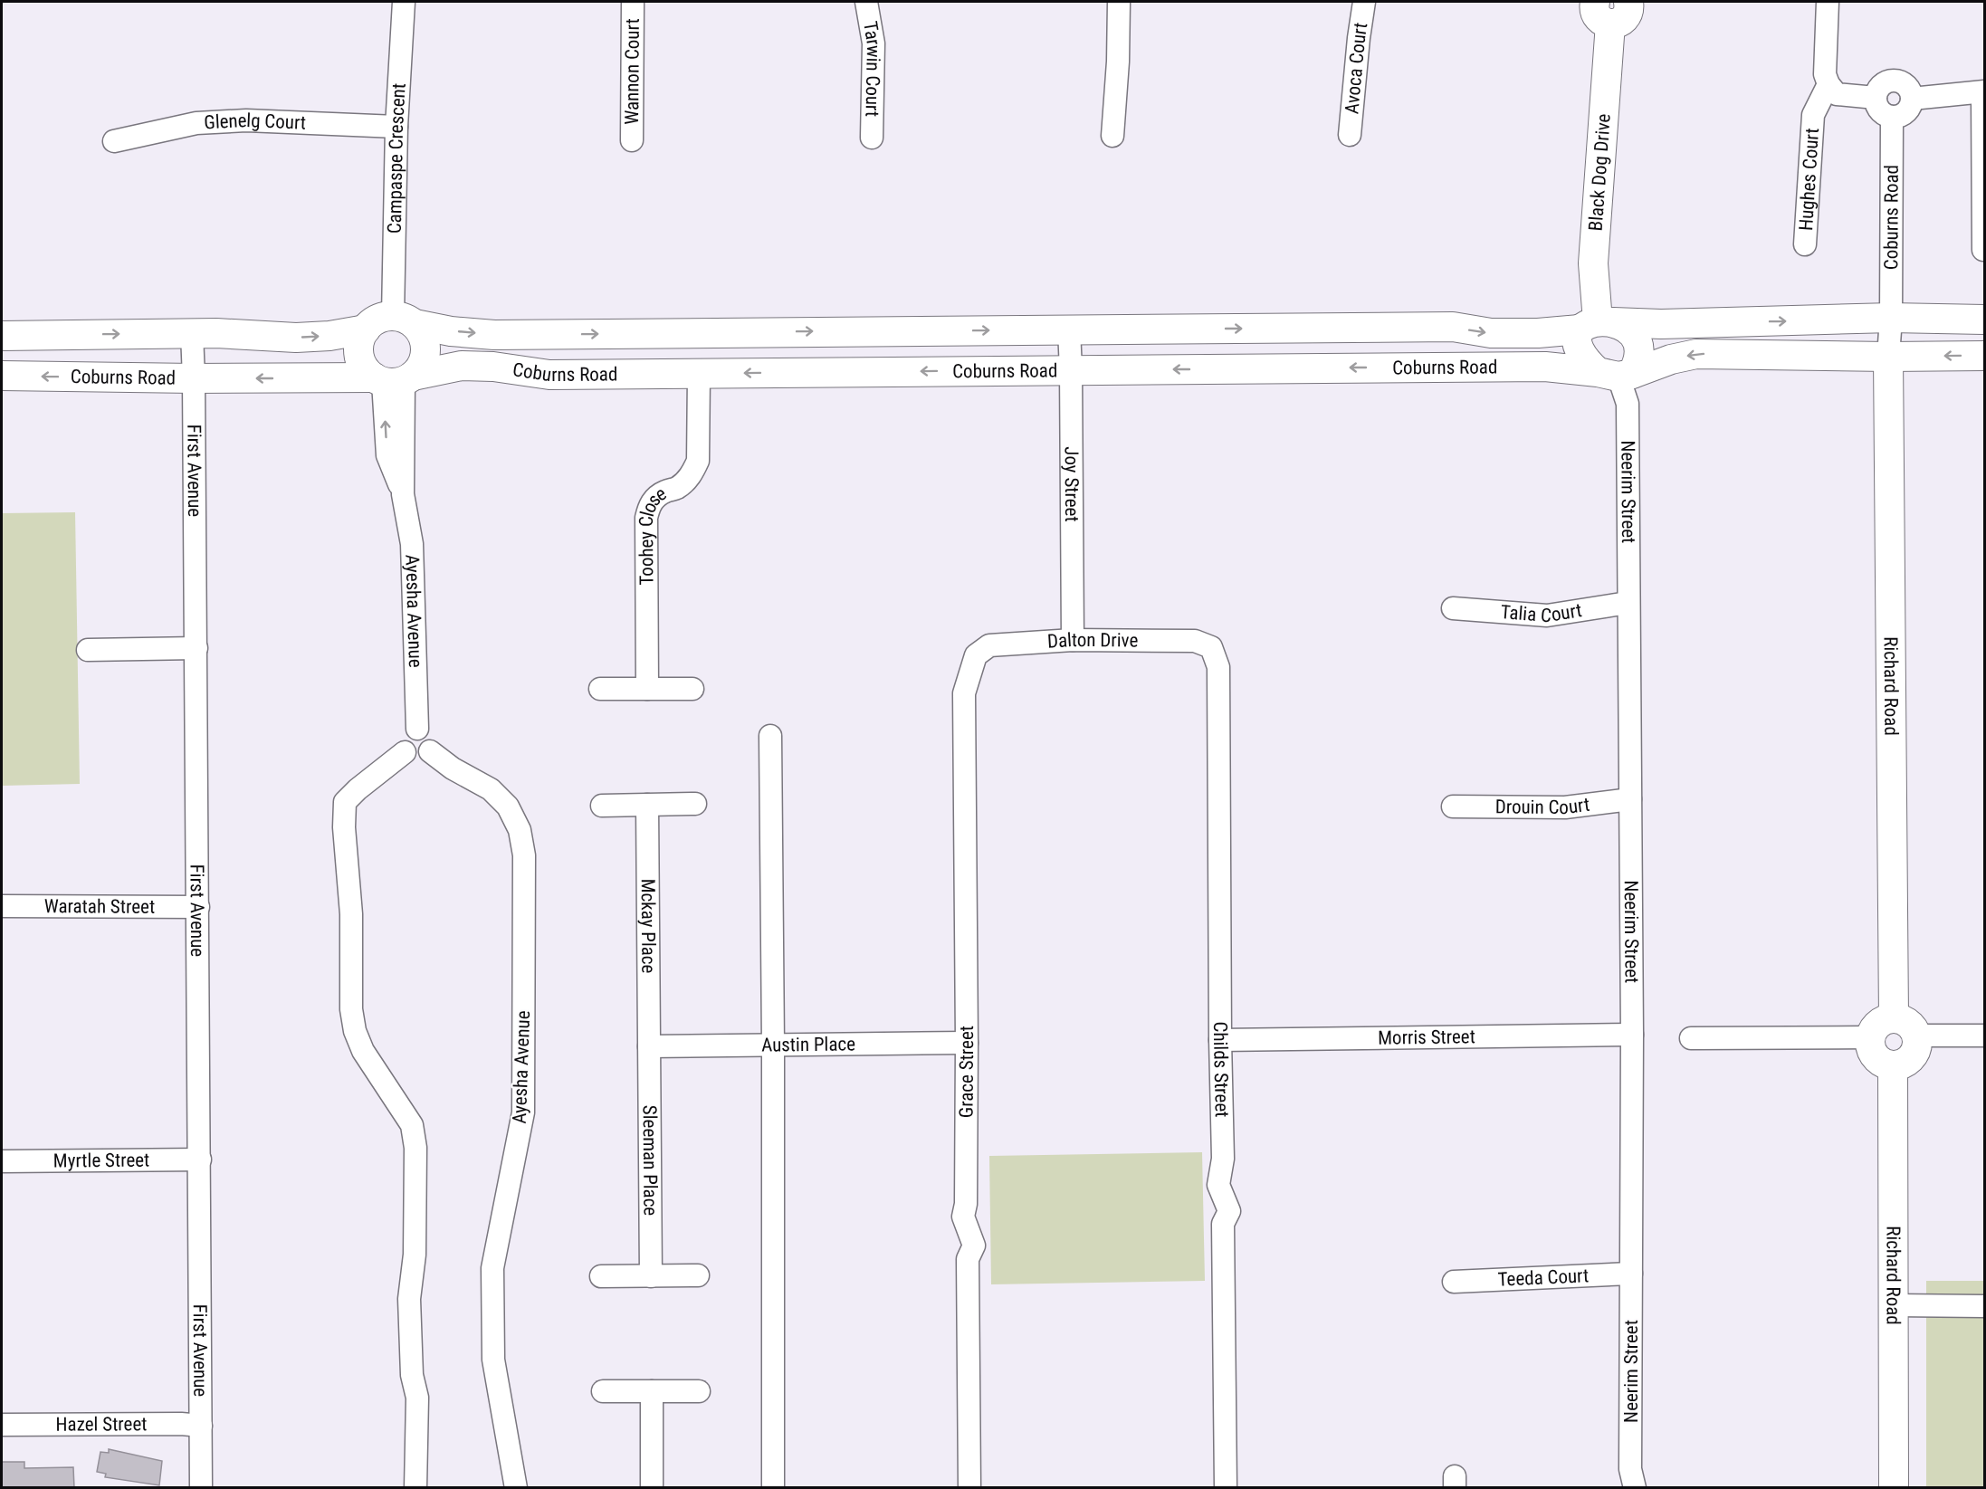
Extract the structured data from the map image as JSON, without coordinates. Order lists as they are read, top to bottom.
{
  "streets": {
    "street": [
      "Avoca Court",
      "Tarwin Court",
      "Wannon Court",
      "Glenelg Court",
      "Campaspe Crescent",
      "Black Dog Drive",
      "Hughes Court",
      "Coburns Road",
      "First Avenue",
      "Joy Street",
      "Neerim Street",
      "Toohey Close",
      "Talia Court",
      "Ayesha Avenue",
      "Dalton Drive",
      "Richard Road",
      "Drouin Court",
      "Waratah Street",
      "Mckay Place",
      "Morris Street",
      "Austin Place",
      "Childs Street",
      "Grace Street",
      "Myrtle Street",
      "Sleeman Place",
      "Teeda Court",
      "Hazel Street"
    ]
  },
  "crossings": [
    ["Glenelg Court", "Campaspe Crescent"],
    ["Campaspe Crescent", "Coburns Road"],
    ["Campaspe Crescent", "Ayesha Avenue"],
    ["Black Dog Drive", "Coburns Road"],
    ["Black Dog Drive", "Neerim Street"],
    ["Coburns Road", "First Avenue"],
    ["Coburns Road", "Joy Street"],
    ["Coburns Road", "Neerim Street"],
    ["Coburns Road", "Toohey Close"],
    ["Coburns Road", "Ayesha Avenue"],
    ["Coburns Road", "Richard Road"],
    ["First Avenue", "Waratah Street"],
    ["First Avenue", "Myrtle Street"],
    ["First Avenue", "Hazel Street"],
    ["Joy Street", "Dalton Drive"],
    ["Neerim Street", "Talia Court"],
    ["Neerim Street", "Drouin Court"],
    ["Neerim Street", "Morris Street"],
    ["Neerim Street", "Teeda Court"],
    ["Dalton Drive", "Childs Street"],
    ["Dalton Drive", "Grace Street"],
    ["Mckay Place", "Austin Place"],
    ["Mckay Place", "Sleeman Place"],
    ["Morris Street", "Childs Street"],
    ["Austin Place", "Grace Street"],
    ["Austin Place", "Sleeman Place"]
  ]
}
